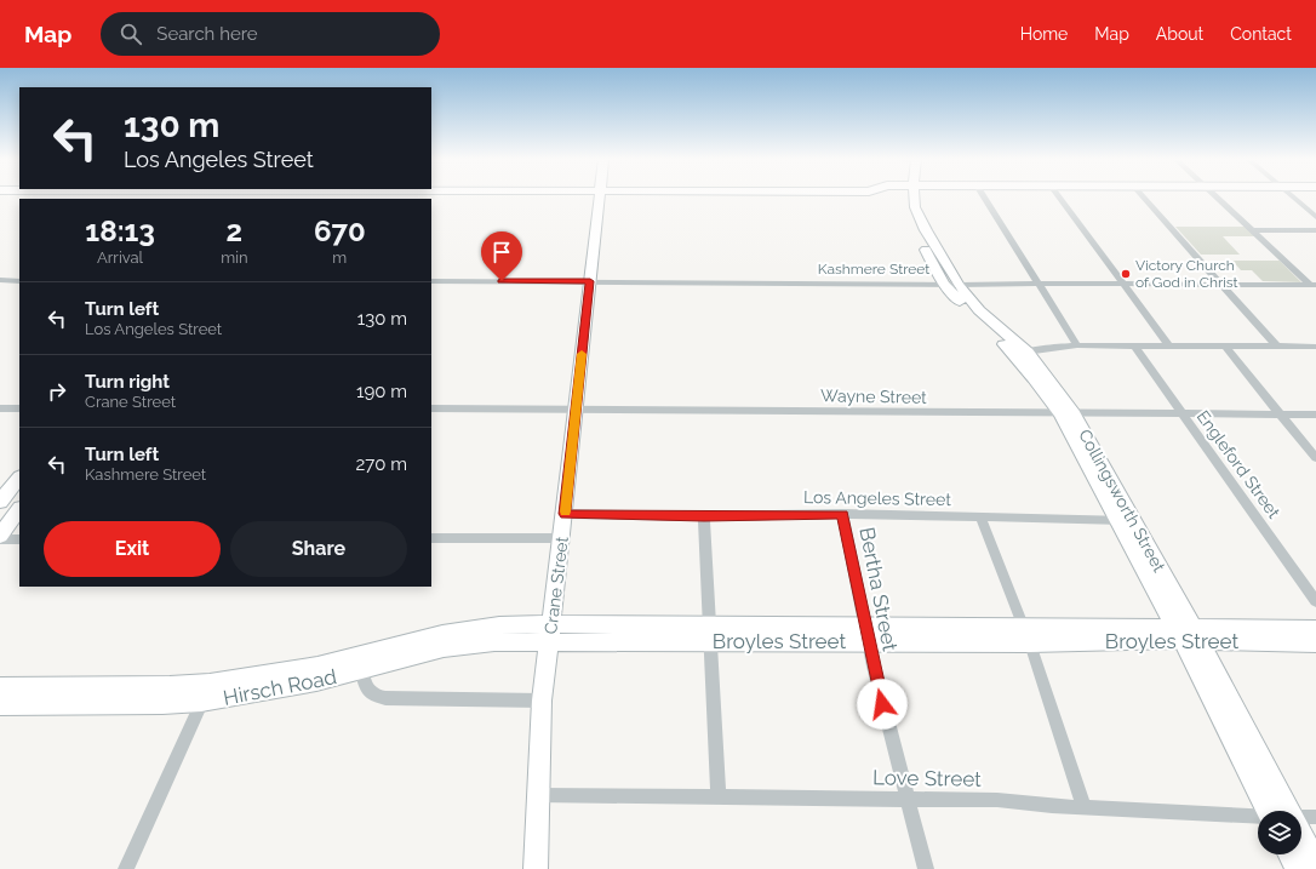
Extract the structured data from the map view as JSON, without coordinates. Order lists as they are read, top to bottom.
{
  "streets": {
    "street": [
      "Kashmere Street",
      "Wayne Street",
      "Engleford Street",
      "Los Angeles Street",
      "Collingsworth Street",
      "Crane Street",
      "Bertha Street",
      "Broyles Street",
      "Hirsch Road",
      "Love Street"
    ]
  },
  "crossings": [
    ["Kashmere Street", "Collingsworth Street"],
    ["Kashmere Street", "Crane Street"],
    ["Wayne Street", "Engleford Street"],
    ["Wayne Street", "Collingsworth Street"],
    ["Wayne Street", "Crane Street"],
    ["Los Angeles Street", "Collingsworth Street"],
    ["Los Angeles Street", "Crane Street"],
    ["Los Angeles Street", "Bertha Street"],
    ["Collingsworth Street", "Broyles Street"],
    ["Crane Street", "Broyles Street"],
    ["Crane Street", "Love Street"],
    ["Bertha Street", "Broyles Street"],
    ["Bertha Street", "Love Street"],
    ["Broyles Street", "Hirsch Road"]
  ],
  "places": ["Victory Church of God in Christ"],
  "page": {
    "header": "Map",
    "search": "Search here",
    "nav": [
      "Home",
      "Map",
      "About",
      "Contact"
    ],
    "turn": ["130 m", "Los Angeles Street"],
    "eta": [
      "18:13",
      "Arrival",
      "2",
      "min",
      "670",
      "m"
    ],
    "list": [
      {
        "name": "Turn left",
        "note": "Los Angeles Street",
        "value": "130 m"
      },
      {
        "name": "Turn right",
        "note": "Crane Street",
        "value": "190 m"
      },
      {
        "name": "Turn left",
        "note": "Kashmere Street",
        "value": "270 m"
      }
    ],
    "buttons": ["Exit", "Share"]
  }
}
